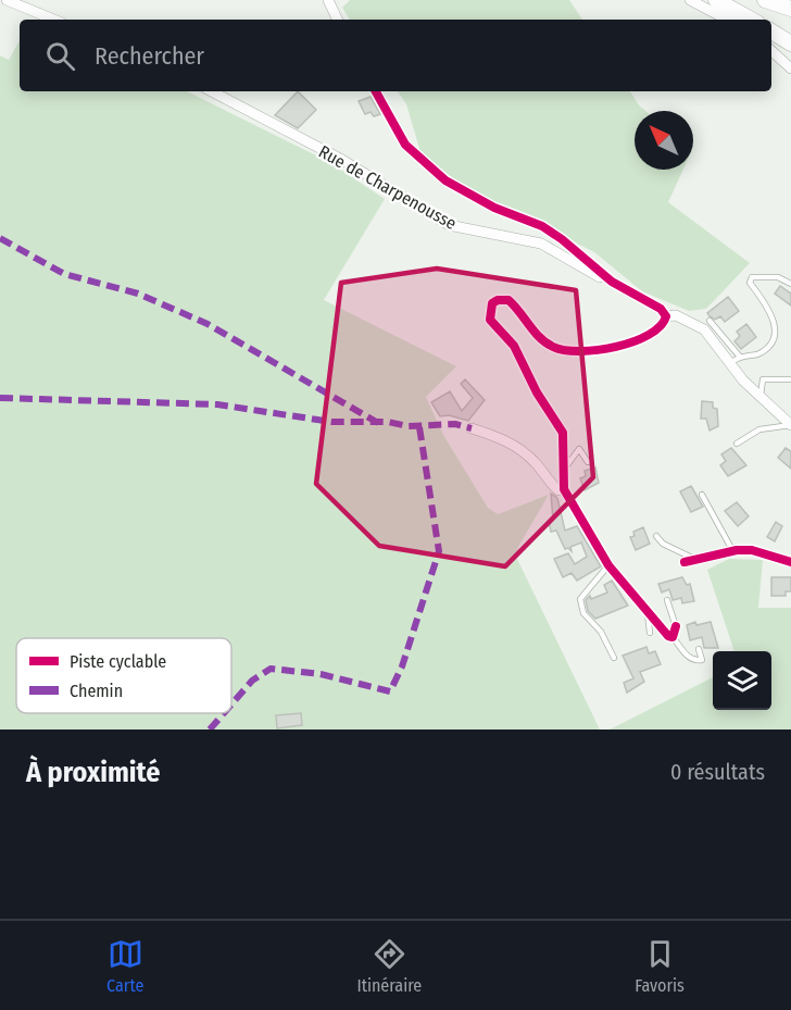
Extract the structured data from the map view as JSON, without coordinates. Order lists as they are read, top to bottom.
{
  "streets": {
    "street": ["Rue de Charpenousse"]
  },
  "legend": ["Piste cyclable", "Chemin"],
  "north": "top left",
  "page": {
    "search": "Rechercher",
    "heading": ["À proximité", "0 résultats"],
    "nav": ["Carte", "Itinéraire", "Favoris"]
  }
}
